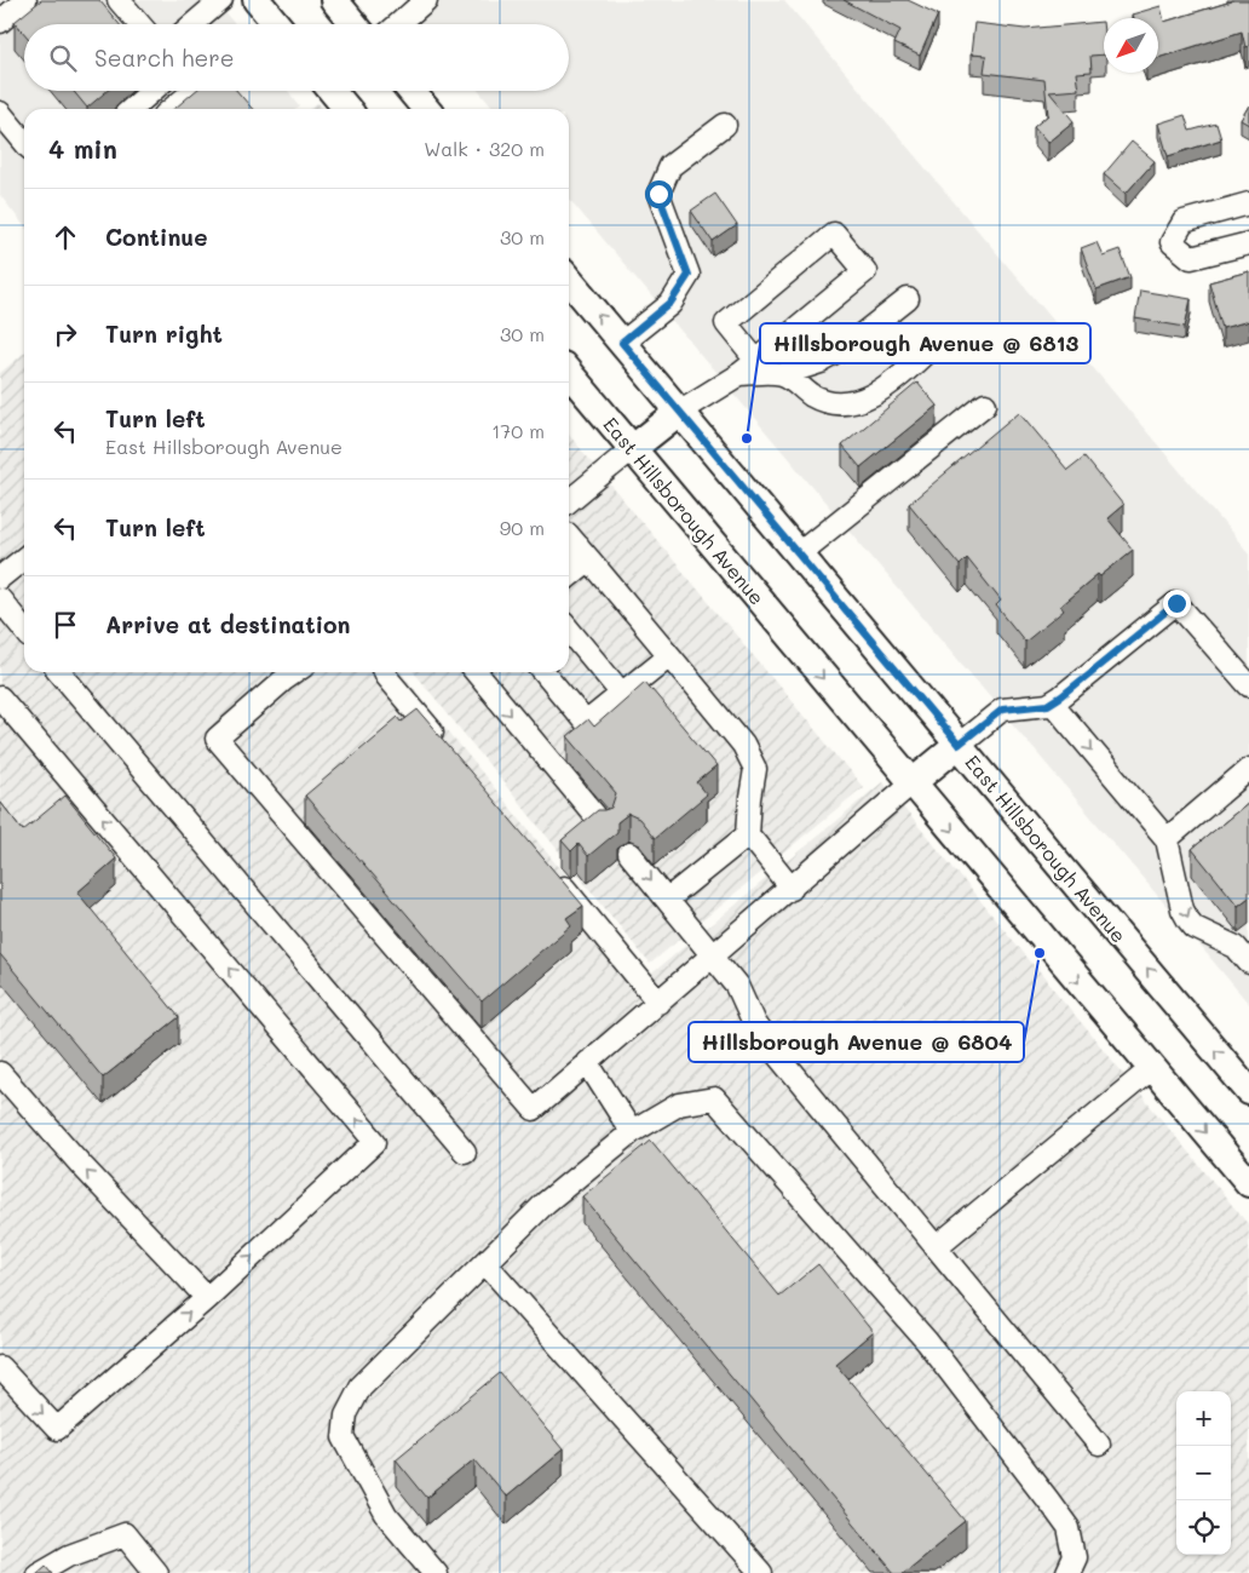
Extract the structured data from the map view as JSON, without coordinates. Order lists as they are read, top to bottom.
{
  "streets": {
    "main road": ["East Hillsborough Avenue"]
  },
  "places": ["Hillsborough Avenue @ 6813", "Hillsborough Avenue @ 6804"],
  "north": "bottom left",
  "page": {
    "search": "Search here",
    "heading": ["4 min", "Walk · 320 m"],
    "list": [
      ["Continue", "30 m"],
      ["Turn right", "30 m"],
      ["Turn left", "East Hillsborough Avenue", "170 m"],
      ["Turn left", "90 m"],
      "Arrive at destination"
    ],
    "map_buttons": ["+", "−"]
  }
}
